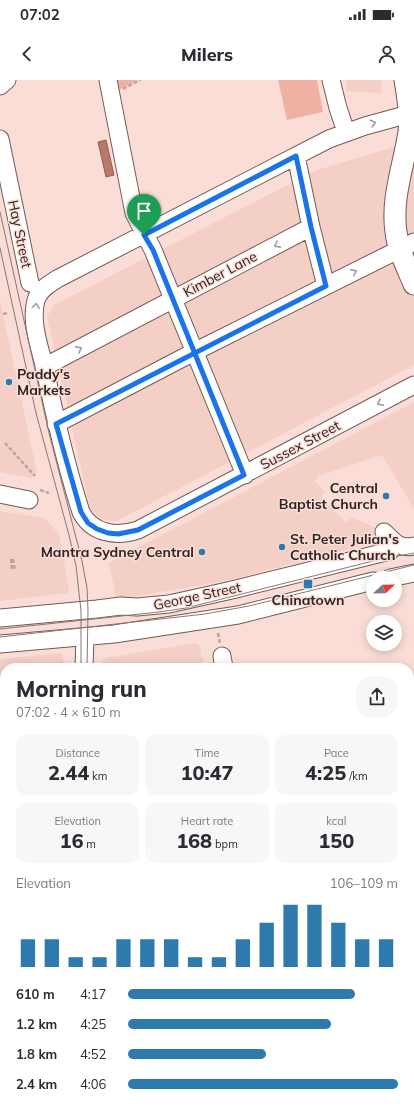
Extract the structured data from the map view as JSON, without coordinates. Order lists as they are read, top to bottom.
{
  "streets": {
    "street": [
      "Hay Street",
      "Kimber Lane",
      "Sussex Street",
      "George Street"
    ]
  },
  "places": {
    "other": [
      "Paddy's Markets",
      "Central Baptist Church",
      "St. Peter Julian's Catholic Church",
      "Mantra Sydney Central"
    ],
    "transit": ["Chinatown"]
  },
  "north": "right",
  "page": {
    "status": "07:02",
    "header": "Milers",
    "heading": ["Morning run", "07:02 · 4 × 610 m"],
    "stats": [
      ["Distance", "2.44 km"],
      ["Time", "10:47"],
      ["Pace", "4:25 /km"],
      ["Elevation", "16 m"],
      ["Heart rate", "168 bpm"],
      ["kcal", "150"]
    ],
    "chart": ["Elevation", "106–109 m"],
    "list": [
      {
        "name": "610 m",
        "note": "4:17"
      },
      {
        "name": "1.2 km",
        "note": "4:25"
      },
      {
        "name": "1.8 km",
        "note": "4:52"
      },
      {
        "name": "2.4 km",
        "note": "4:06"
      }
    ]
  }
}
